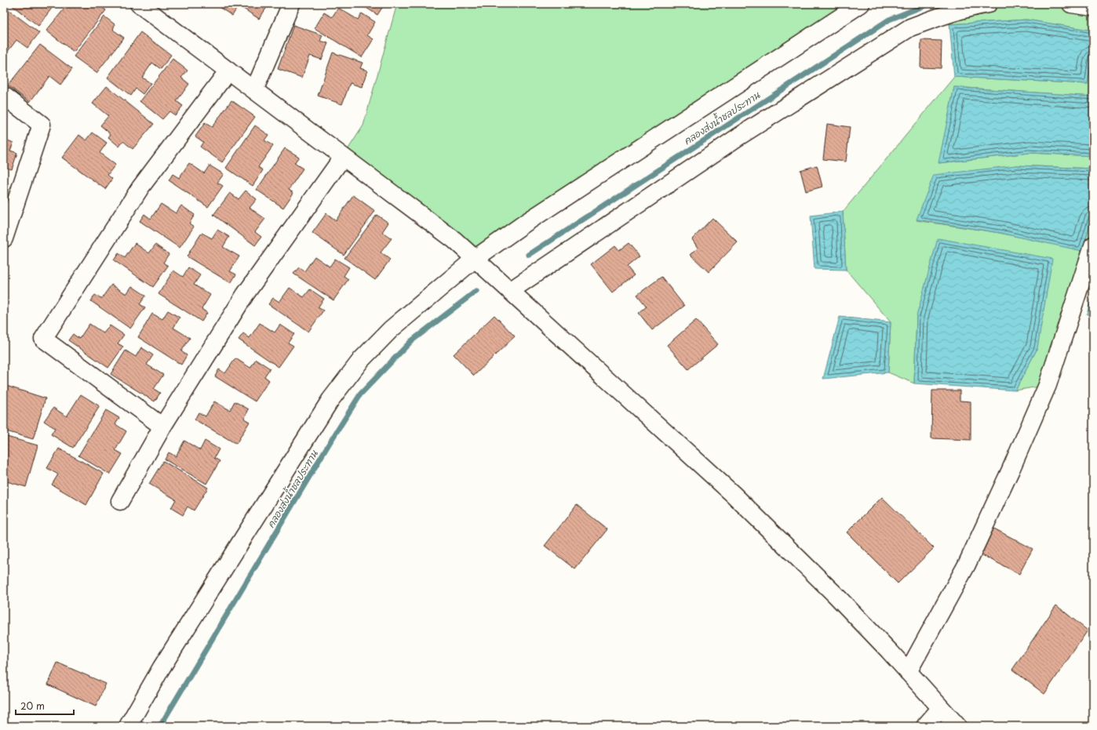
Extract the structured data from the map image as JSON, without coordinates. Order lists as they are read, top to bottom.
{
  "water": ["คลองส่งน้ำชลประทาน"],
  "scale_bar": "20 m"
}
